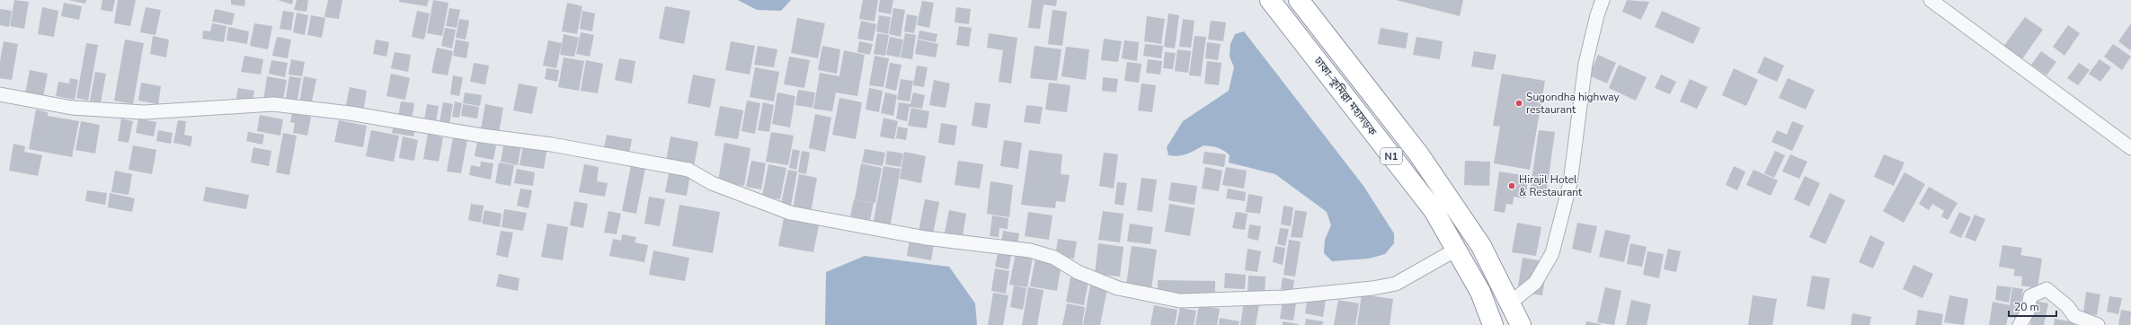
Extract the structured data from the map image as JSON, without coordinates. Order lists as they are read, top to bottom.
{
  "streets": {
    "highway": ["ঢাকা–কুমিল্লা মহাসড়ক", "N1"]
  },
  "places": ["Sugondha highway restaurant", "Hirajil Hotel & Restaurant"],
  "scale_bar": "20 m"
}
